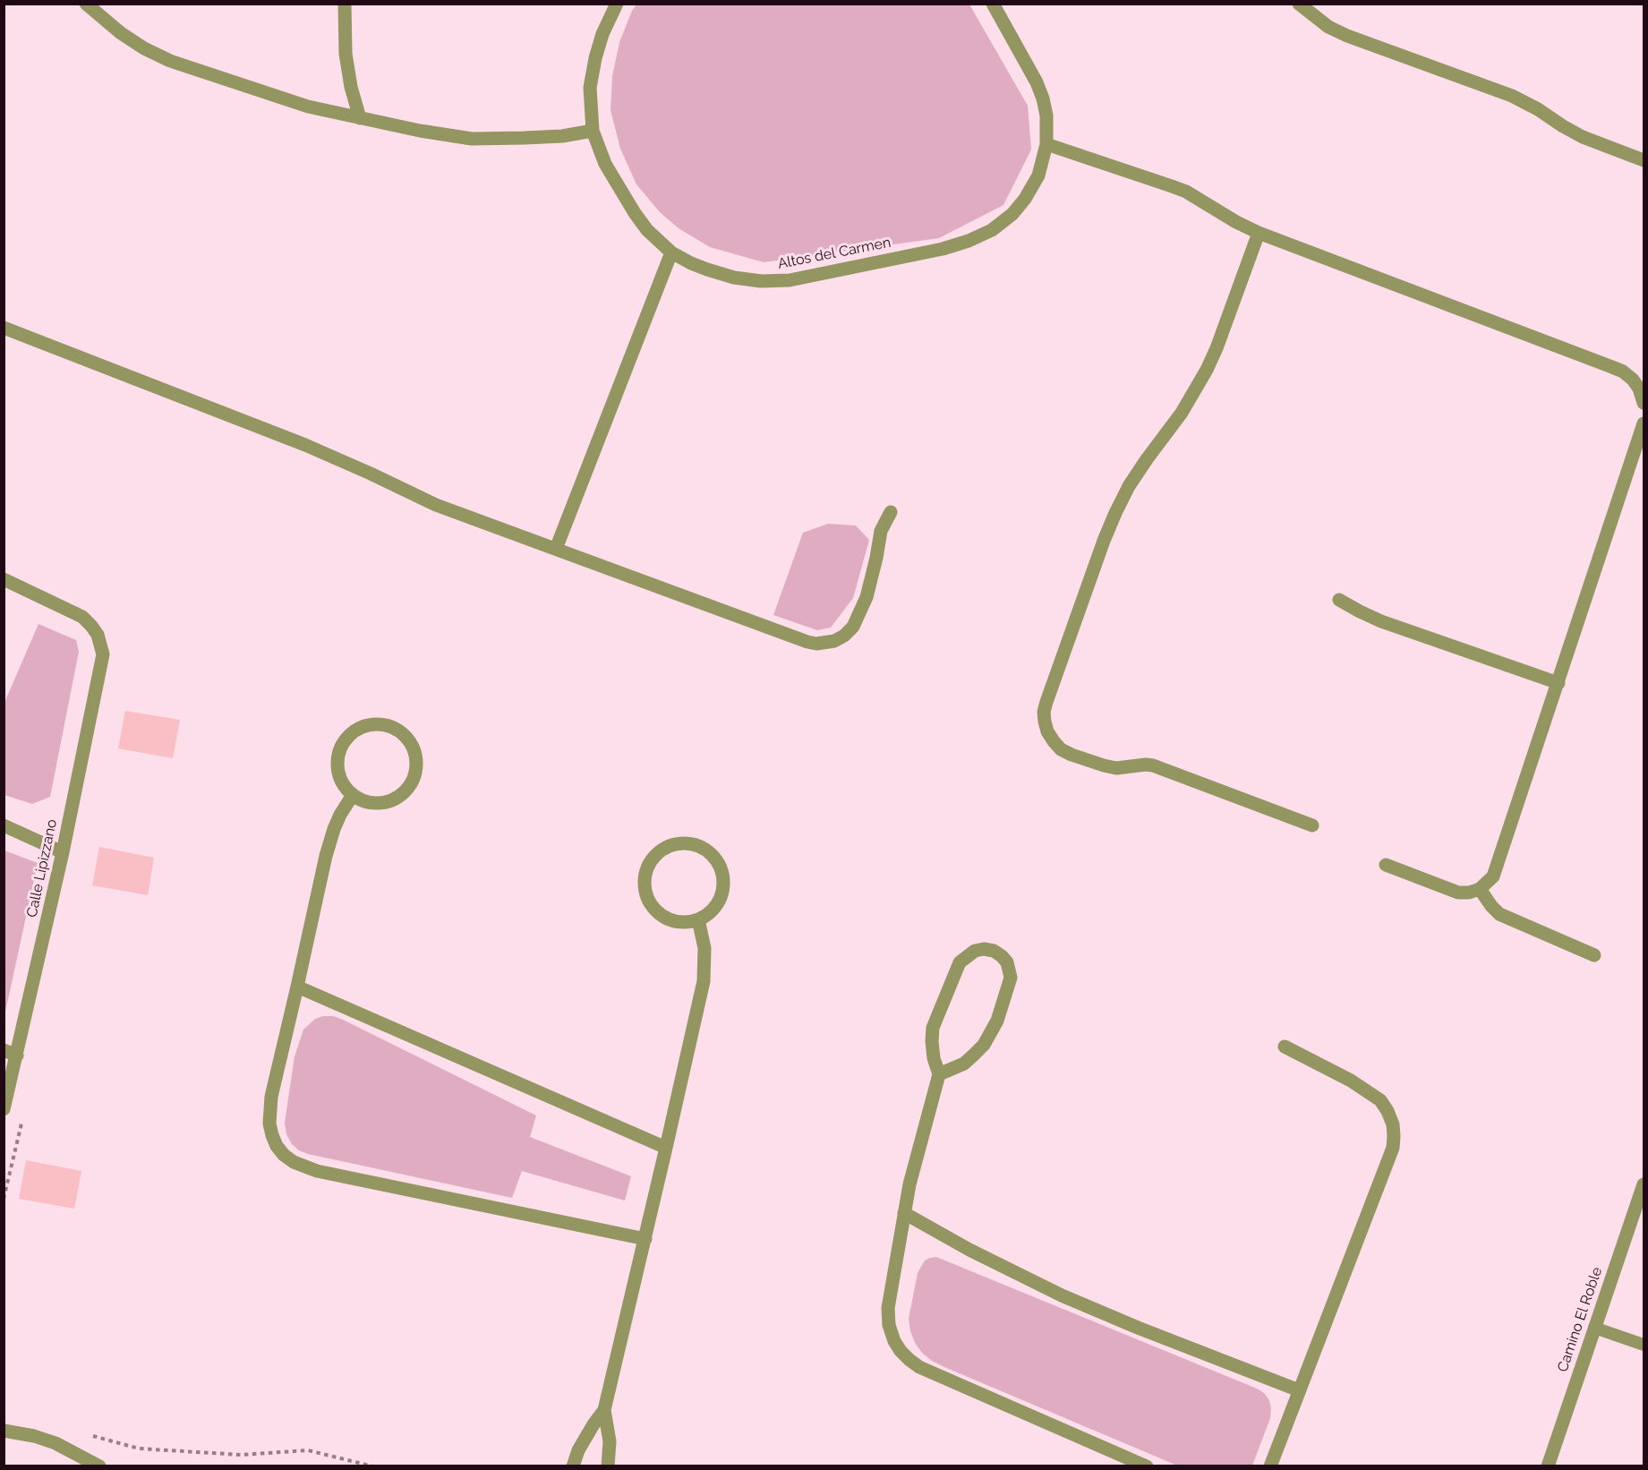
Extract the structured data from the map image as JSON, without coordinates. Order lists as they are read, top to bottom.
{
  "streets": {
    "street": ["Altos del Carmen", "Calle Lipizzano", "Camino El Roble"]
  }
}
